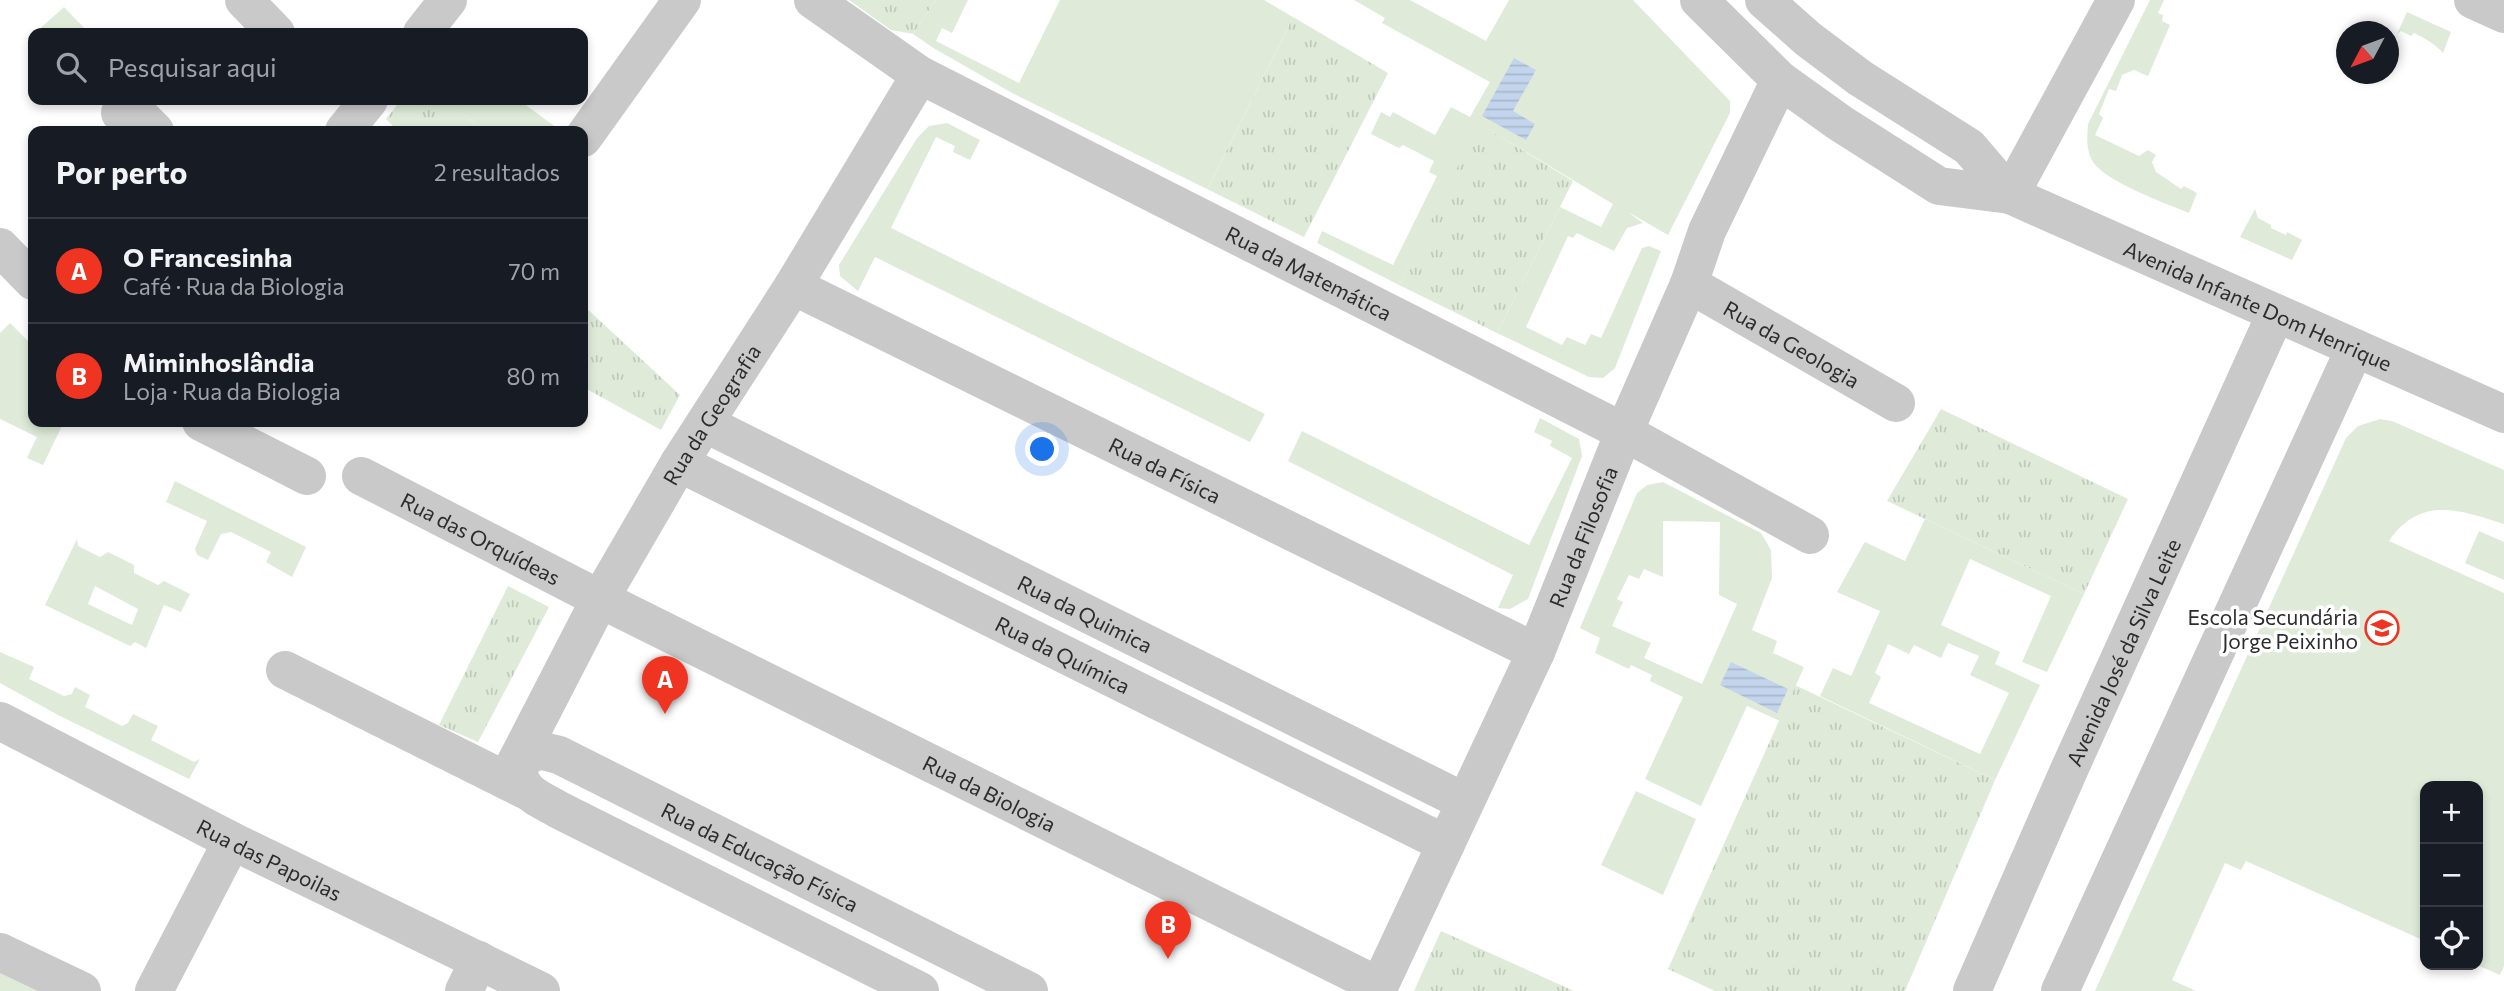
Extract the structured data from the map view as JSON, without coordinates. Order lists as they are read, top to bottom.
{
  "streets": {
    "street": [
      "Rua da Matemática",
      "Avenida Infante Dom Henrique",
      "Rua da Geologia",
      "Rua da Geografia",
      "Rua da Física",
      "Rua das Orquídeas",
      "Rua da Filosofia",
      "Rua da Quimica",
      "Avenida José da Silva Leite",
      "Rua da Química",
      "Rua da Biologia",
      "Rua da Educação Física",
      "Rua das Papoilas"
    ]
  },
  "crossings": [
    ["Rua da Matemática", "Rua da Geografia"],
    ["Rua da Matemática", "Rua da Filosofia"],
    ["Avenida Infante Dom Henrique", "Rua da Filosofia"],
    ["Avenida Infante Dom Henrique", "Avenida José da Silva Leite"],
    ["Rua da Geologia", "Rua da Filosofia"],
    ["Rua da Geografia", "Rua da Física"],
    ["Rua da Geografia", "Rua das Orquídeas"],
    ["Rua da Geografia", "Rua da Quimica"],
    ["Rua da Geografia", "Rua da Química"],
    ["Rua da Geografia", "Rua da Biologia"],
    ["Rua da Geografia", "Rua da Educação Física"],
    ["Rua da Física", "Rua da Filosofia"],
    ["Rua das Orquídeas", "Rua da Biologia"],
    ["Rua da Filosofia", "Rua da Quimica"],
    ["Rua da Filosofia", "Rua da Química"],
    ["Rua da Filosofia", "Rua da Biologia"]
  ],
  "places": {
    "school or university": ["Escola Secundária Jorge Peixinho"]
  },
  "north": "bottom left",
  "page": {
    "search": "Pesquisar aqui",
    "heading": ["Por perto", "2 resultados"],
    "list": [
      {
        "mark": "A",
        "name": "O Francesinha",
        "note": "Café · Rua da Biologia",
        "value": "70 m"
      },
      {
        "mark": "B",
        "name": "Miminhoslândia",
        "note": "Loja · Rua da Biologia",
        "value": "80 m"
      }
    ],
    "pins": ["A", "B"],
    "map_buttons": ["+", "−"]
  }
}
